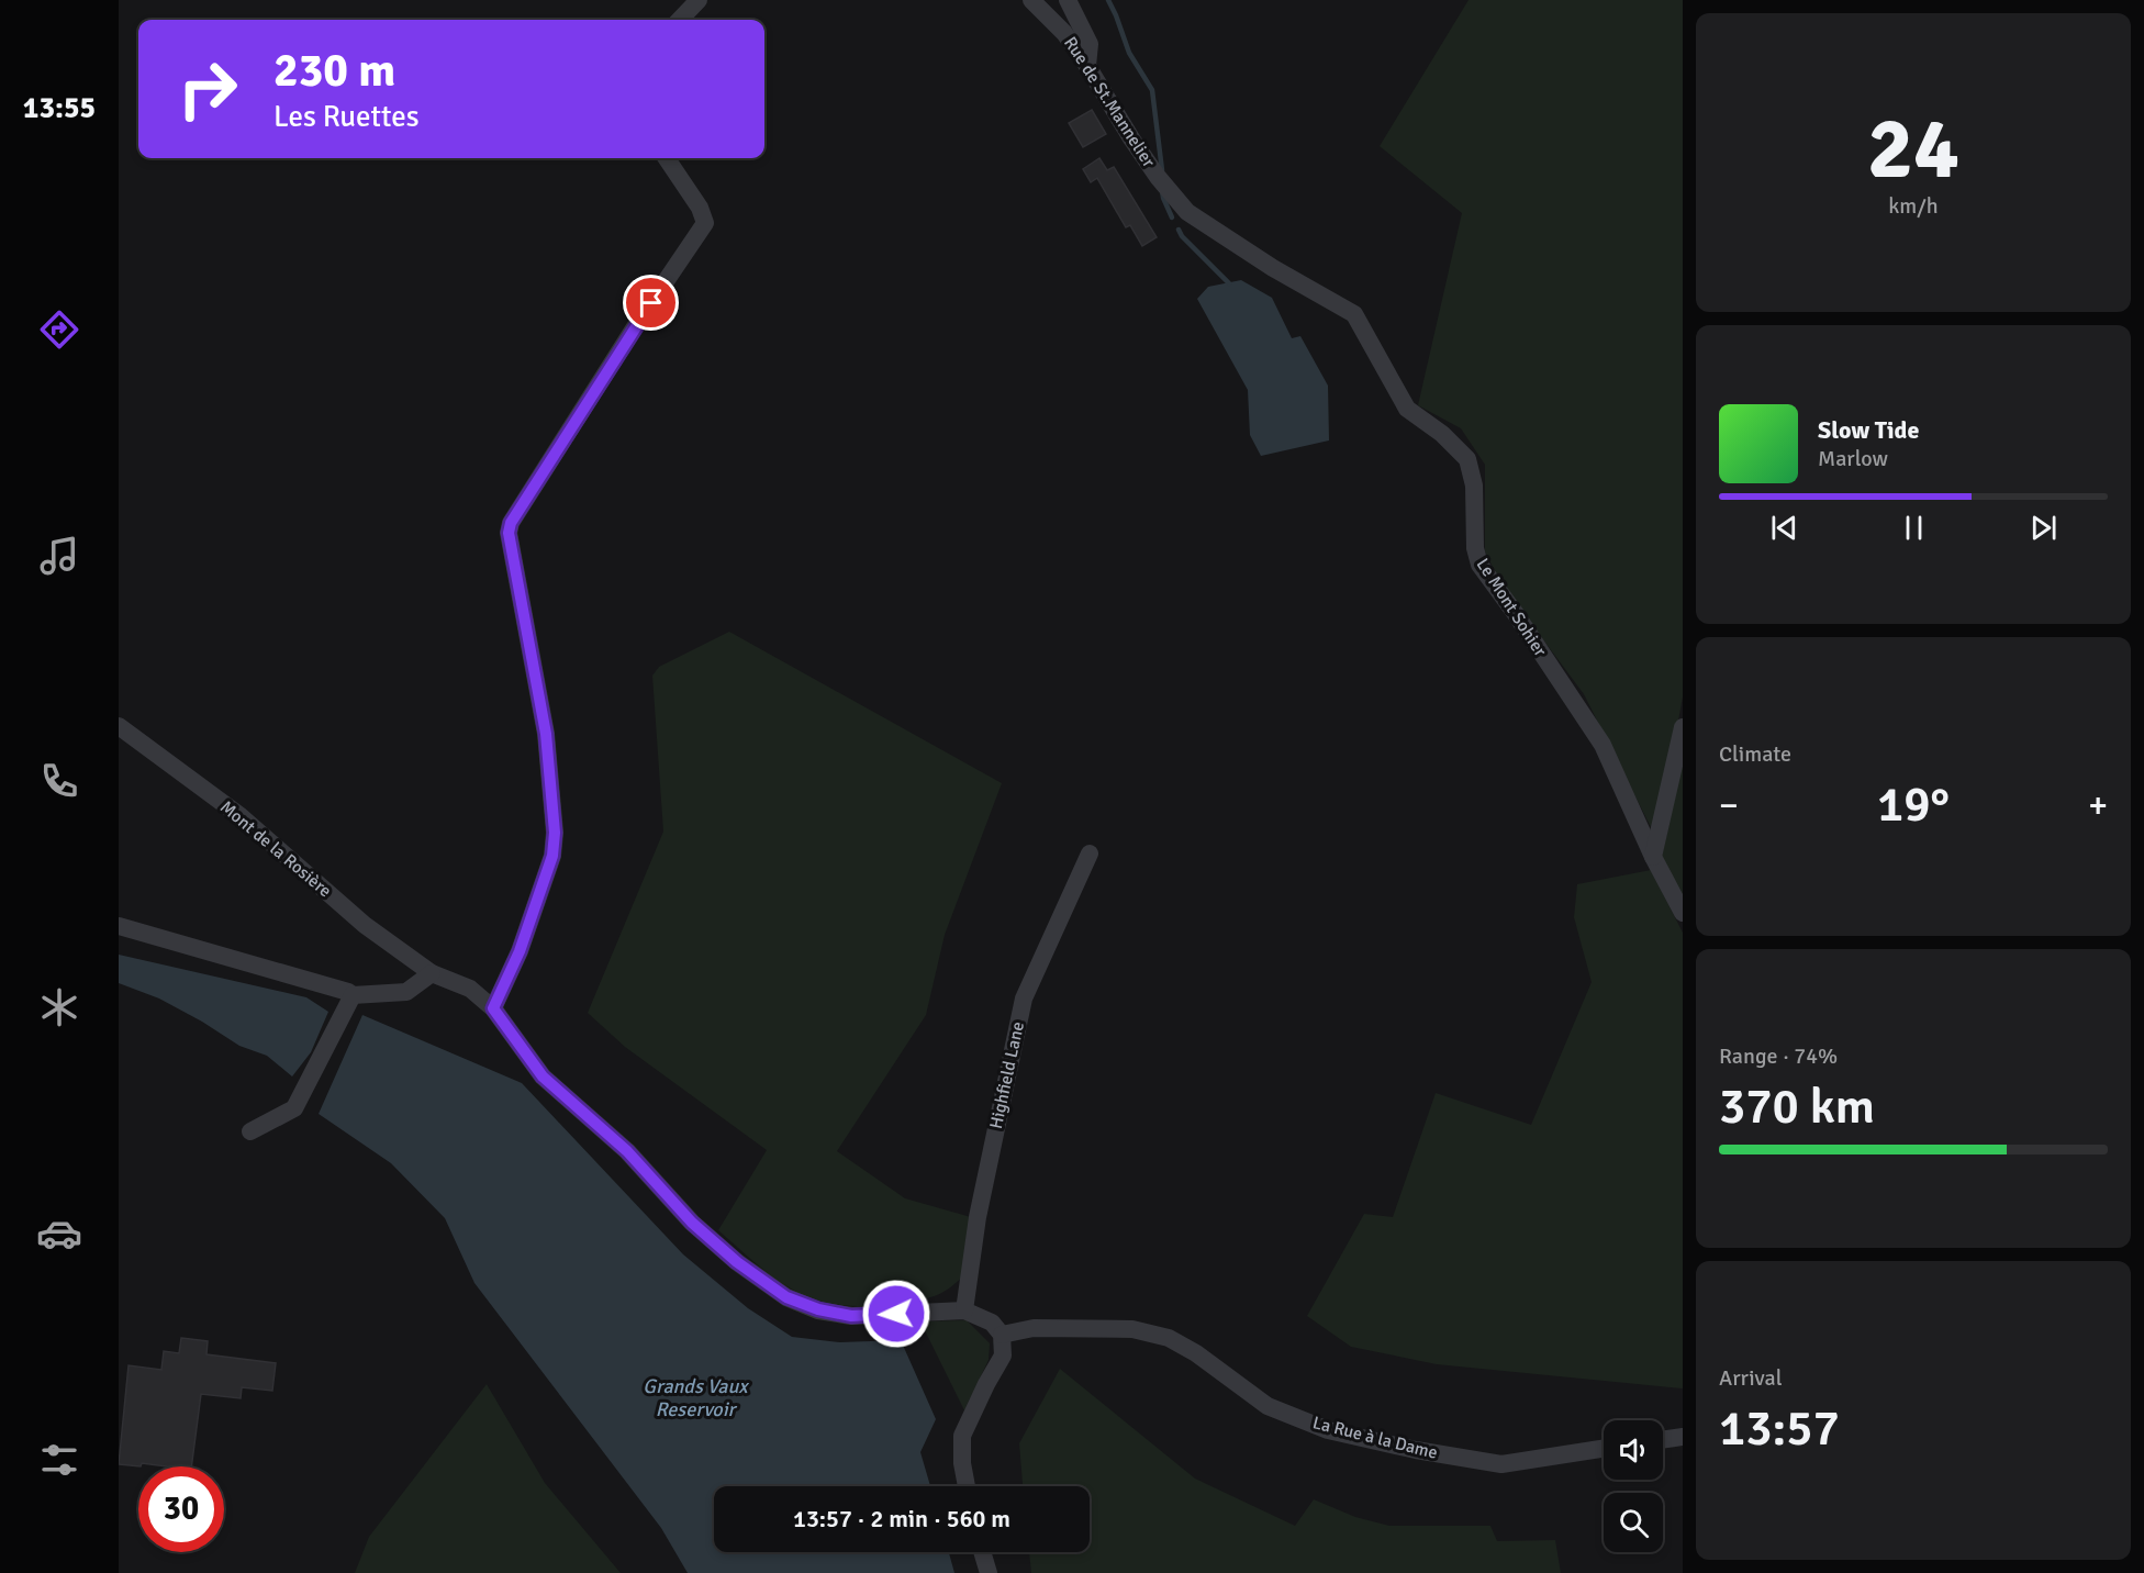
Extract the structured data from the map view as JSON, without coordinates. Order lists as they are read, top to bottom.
{
  "streets": {
    "street": [
      "Rue de St.Mannelier",
      "Le Mont Sohier",
      "Mont de la Rosière",
      "Highfield Lane",
      "La Rue à la Dame"
    ]
  },
  "crossings": [
    ["Rue de St.Mannelier", "Le Mont Sohier"],
    ["Mont de la Rosière", "Highfield Lane"]
  ],
  "water": ["Grands Vaux Reservoir"],
  "page": {
    "tabs": "13:55",
    "tile": [
      ["24", "km/h"],
      "Climate",
      ["Range · 74%", "370 km"],
      ["Arrival", "13:57"]
    ],
    "turn": ["230 m", "Les Ruettes"],
    "song": ["Slow Tide", "Marlow"],
    "heat": ["−", "19°", "+"],
    "limit": "30",
    "trip": "13:57 · 2 min · 560 m"
  }
}
